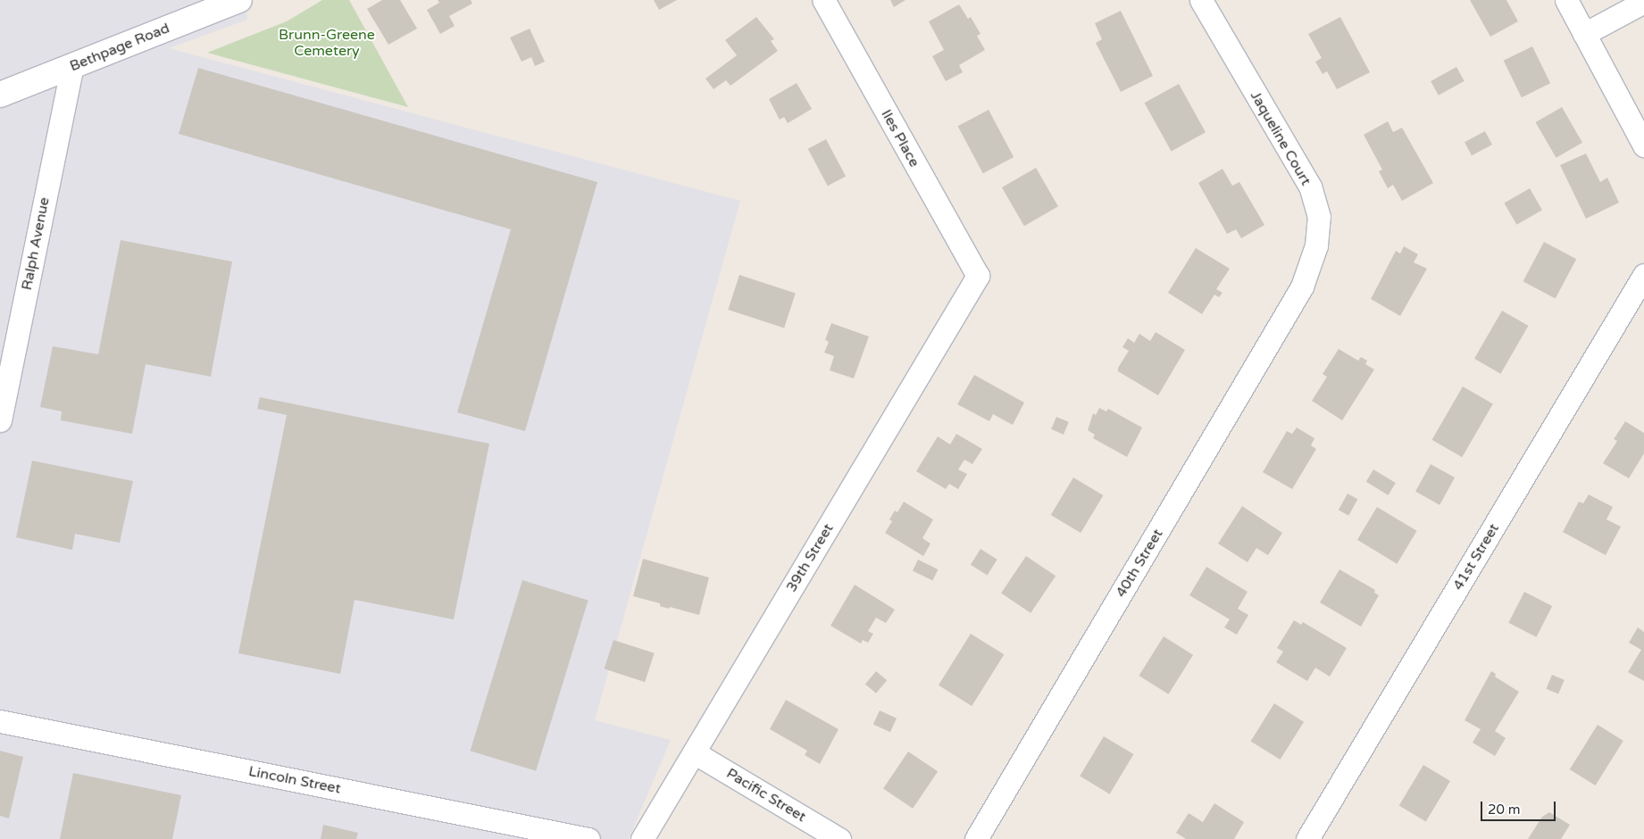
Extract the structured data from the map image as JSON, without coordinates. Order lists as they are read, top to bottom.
{
  "streets": {
    "street": [
      "Bethpage Road",
      "Iles Place",
      "Jaqueline Court",
      "Ralph Avenue",
      "41st Street",
      "39th Street",
      "40th Street",
      "Lincoln Street",
      "Pacific Street"
    ]
  },
  "crossings": [
    ["Bethpage Road", "Ralph Avenue"],
    ["Iles Place", "39th Street"],
    ["Jaqueline Court", "40th Street"],
    ["39th Street", "Pacific Street"]
  ],
  "parks": ["Brunn-Greene Cemetery"],
  "scale_bar": "20 m"
}
